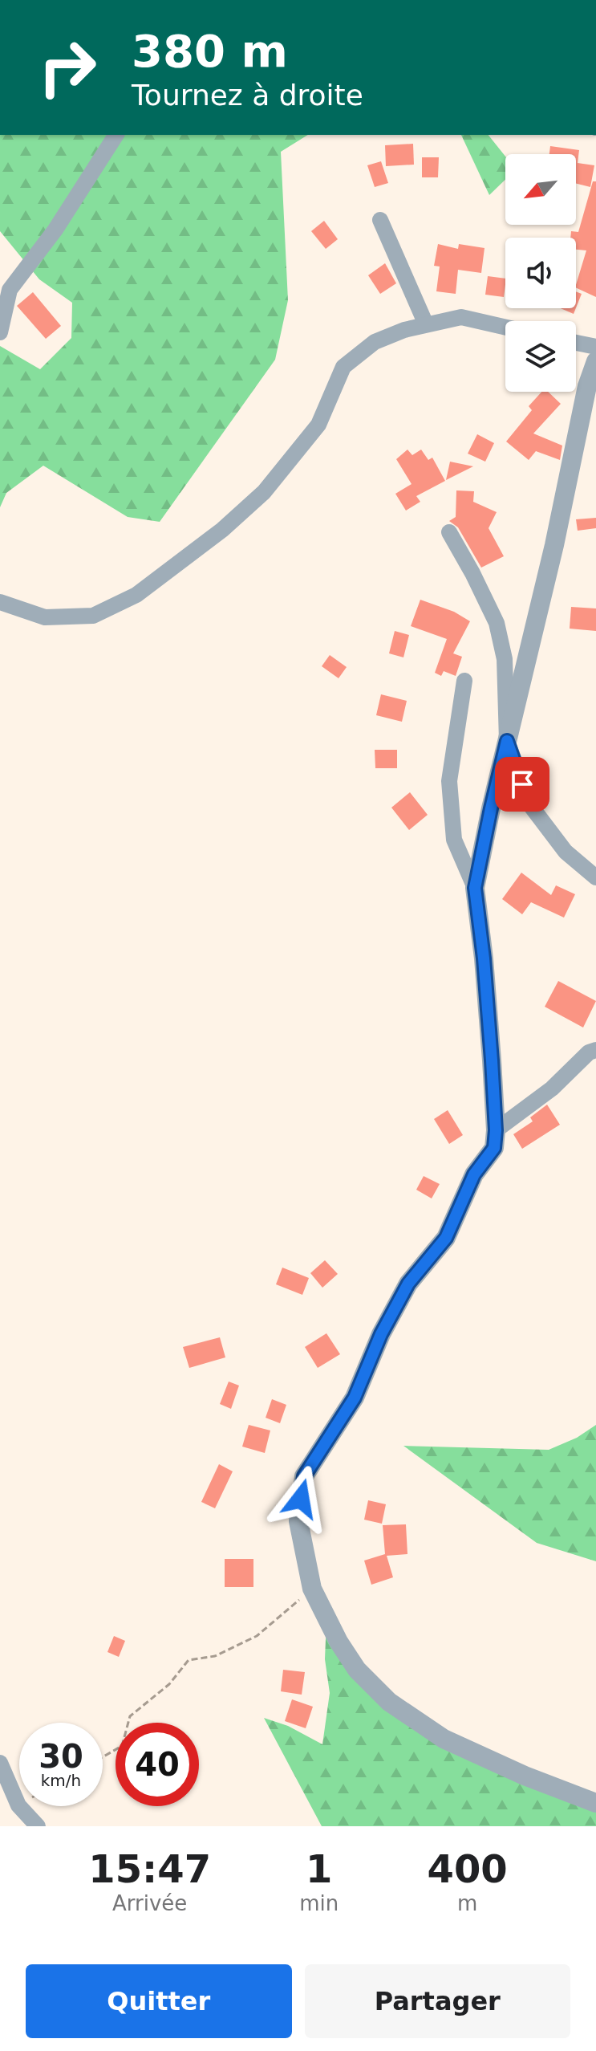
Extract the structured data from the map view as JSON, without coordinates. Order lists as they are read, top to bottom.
{
  "north": "bottom left",
  "page": {
    "turn": ["380 m", "Tournez à droite"],
    "speed": "30 km/h",
    "limit": "40",
    "eta": [
      "15:47",
      "Arrivée",
      "1",
      "min",
      "400",
      "m"
    ],
    "buttons": ["Quitter", "Partager"]
  }
}
